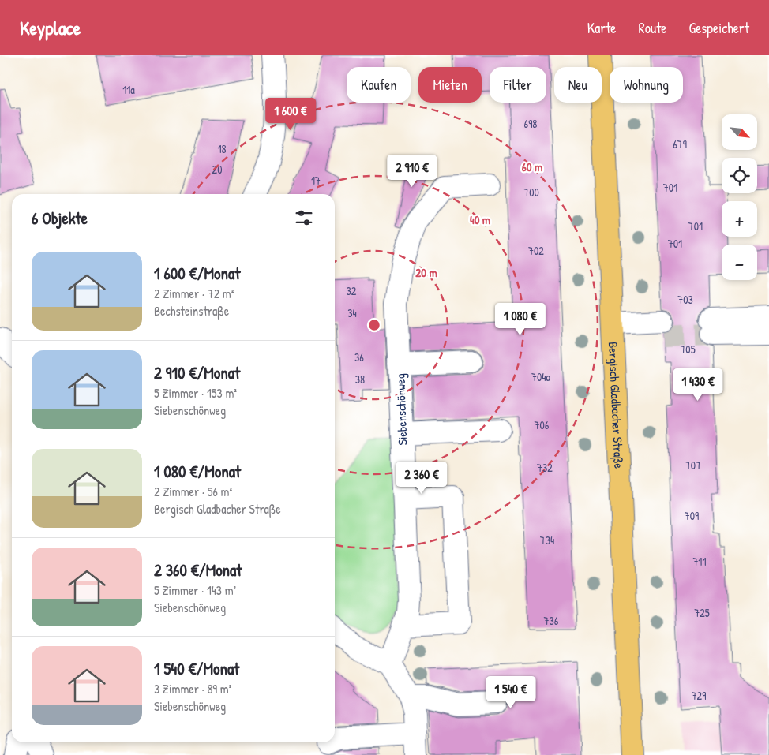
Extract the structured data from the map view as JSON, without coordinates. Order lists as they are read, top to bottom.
{
  "streets": {
    "main road": ["Bergisch Gladbacher Straße"],
    "street": ["Siebenschönweg"]
  },
  "house_numbers": [
    "11a",
    "698",
    "679",
    "18",
    "20",
    "17",
    "701",
    "700",
    "701",
    "701",
    "702",
    "32",
    "703",
    "34",
    "705",
    "36",
    "704a",
    "38",
    "706",
    "707",
    "732",
    "709",
    "734",
    "711",
    "725",
    "736",
    "729"
  ],
  "north": "bottom right",
  "page": {
    "header": "Keyplace",
    "nav": ["Karte", "Route", "Gespeichert"],
    "chip": [
      "Kaufen",
      "Mieten",
      "Filter",
      "Neu",
      "Wohnung"
    ],
    "price": [
      "1 600 €",
      "2 910 €",
      "1 080 €",
      "1 430 €",
      "2 360 €",
      "1 540 €"
    ],
    "map_buttons": ["+", "−"],
    "heading": "6 Objekte",
    "list": [
      {
        "name": "1 600 €/Monat",
        "note": "2 Zimmer · 72 m² · Bechsteinstraße"
      },
      {
        "name": "2 910 €/Monat",
        "note": "5 Zimmer · 153 m² · Siebenschönweg"
      },
      {
        "name": "1 080 €/Monat",
        "note": "2 Zimmer · 56 m² · Bergisch Gladbacher Straße"
      },
      {
        "name": "2 360 €/Monat",
        "note": "5 Zimmer · 143 m² · Siebenschönweg"
      },
      {
        "name": "1 540 €/Monat",
        "note": "3 Zimmer · 89 m² · Siebenschönweg"
      }
    ]
  },
  "rings": ["60 m", "40 m", "20 m"]
}
